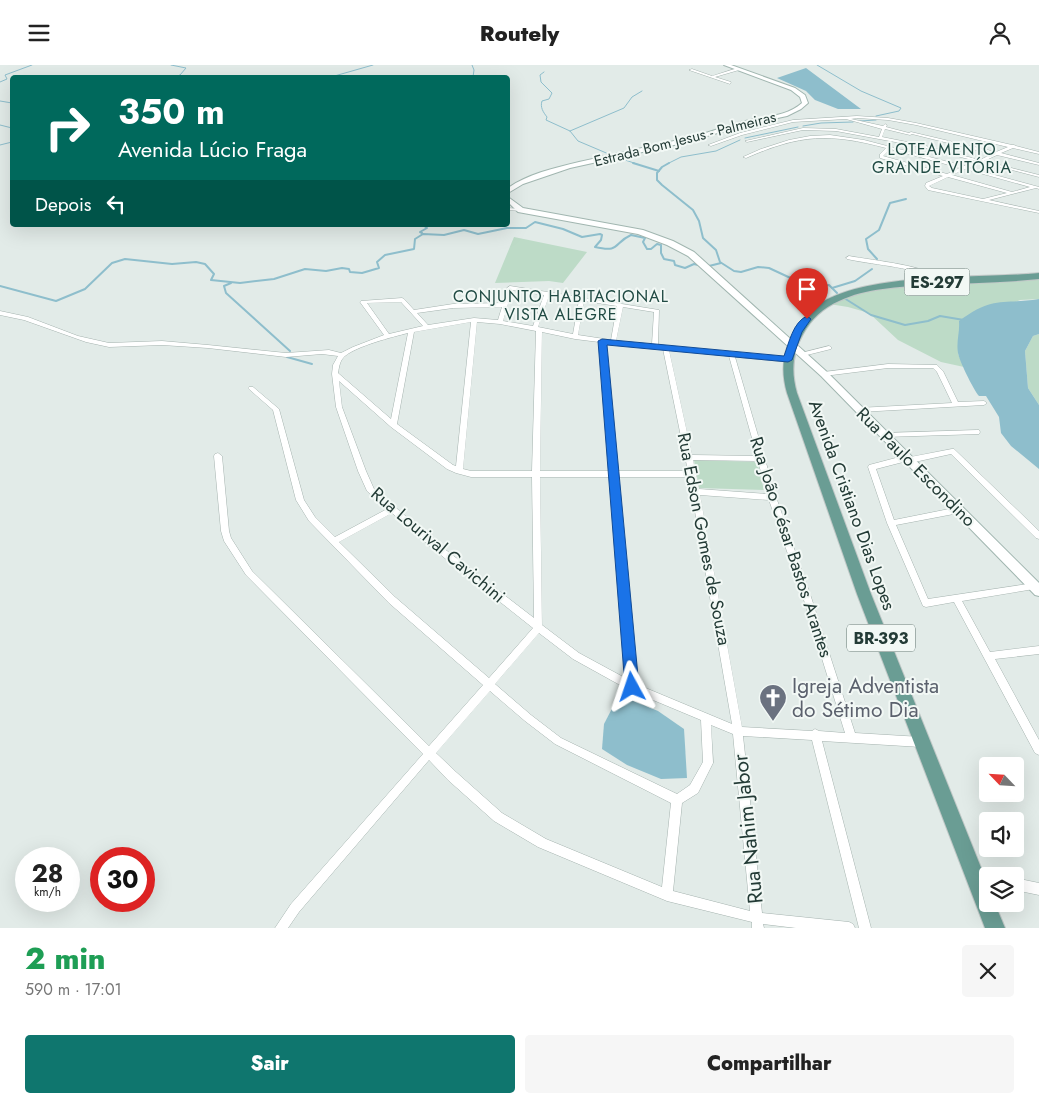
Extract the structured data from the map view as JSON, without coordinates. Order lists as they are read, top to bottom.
{
  "streets": {
    "main road": [
      "Estrada Bom Jesus - Palmeiras",
      "ES-297",
      "Rua Paulo Escondino",
      "Avenida Cristiano Dias Lopes",
      "BR-393"
    ],
    "street": [
      "Rua Edson Gomes de Souza",
      "Rua Lourival Cavichini",
      "Rua João César Bastos Arantes",
      "Rua Nahim Jabor"
    ]
  },
  "crossings": [
    ["Rua Paulo Escondino", "Avenida Cristiano Dias Lopes"],
    ["Avenida Cristiano Dias Lopes", "Rua Lourival Cavichini"],
    ["Rua Edson Gomes de Souza", "Rua Lourival Cavichini"],
    ["Rua Edson Gomes de Souza", "Rua Nahim Jabor"],
    ["Rua Lourival Cavichini", "Rua João César Bastos Arantes"],
    ["Rua Lourival Cavichini", "Rua Nahim Jabor"]
  ],
  "districts": ["LOTEAMENTO GRANDE VITÓRIA", "CONJUNTO HABITACIONAL VISTA ALEGRE"],
  "places": {
    "church": ["Igreja Adventista do Sétimo Dia"]
  },
  "north": "top left",
  "page": {
    "header": "Routely",
    "turn": ["350 m", "Avenida Lúcio Fraga"],
    "then": "Depois",
    "speed": "28 km/h",
    "limit": "30",
    "heading": ["2 min", "590 m · 17:01"],
    "buttons": ["Sair", "Compartilhar"]
  }
}
